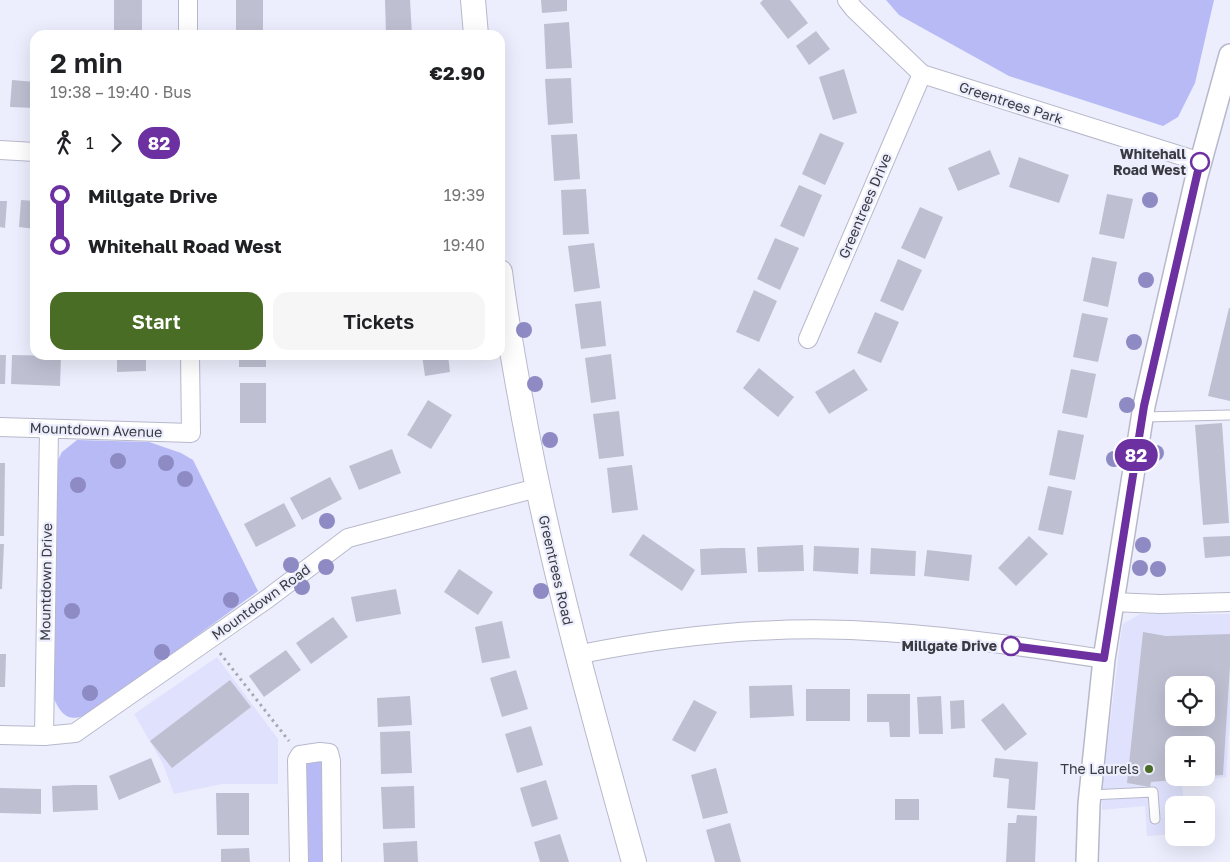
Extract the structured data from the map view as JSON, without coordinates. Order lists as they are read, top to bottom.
{
  "streets": {
    "main road": ["Greentrees Road"],
    "street": [
      "Greentrees Park",
      "Greentrees Drive",
      "Mountdown Avenue",
      "Mountdown Drive",
      "Mountdown Road"
    ]
  },
  "crossings": [
    ["Greentrees Park", "Greentrees Drive"],
    ["Mountdown Avenue", "Mountdown Drive"],
    ["Greentrees Road", "Mountdown Road"],
    ["Mountdown Drive", "Mountdown Road"]
  ],
  "places": ["Whitehall Road West", "Millgate Drive", "The Laurels"],
  "lines": ["bus line 82"],
  "page": {
    "on_map": "82",
    "heading": ["2 min", "19:38 – 19:40 · Bus", "€2.90"],
    "legs": ["1", "82"],
    "list": [
      {
        "name": "Millgate Drive",
        "value": "19:39"
      },
      {
        "name": "Whitehall Road West",
        "value": "19:40"
      }
    ],
    "buttons": ["Start", "Tickets"],
    "map_buttons": ["+", "−"]
  }
}
